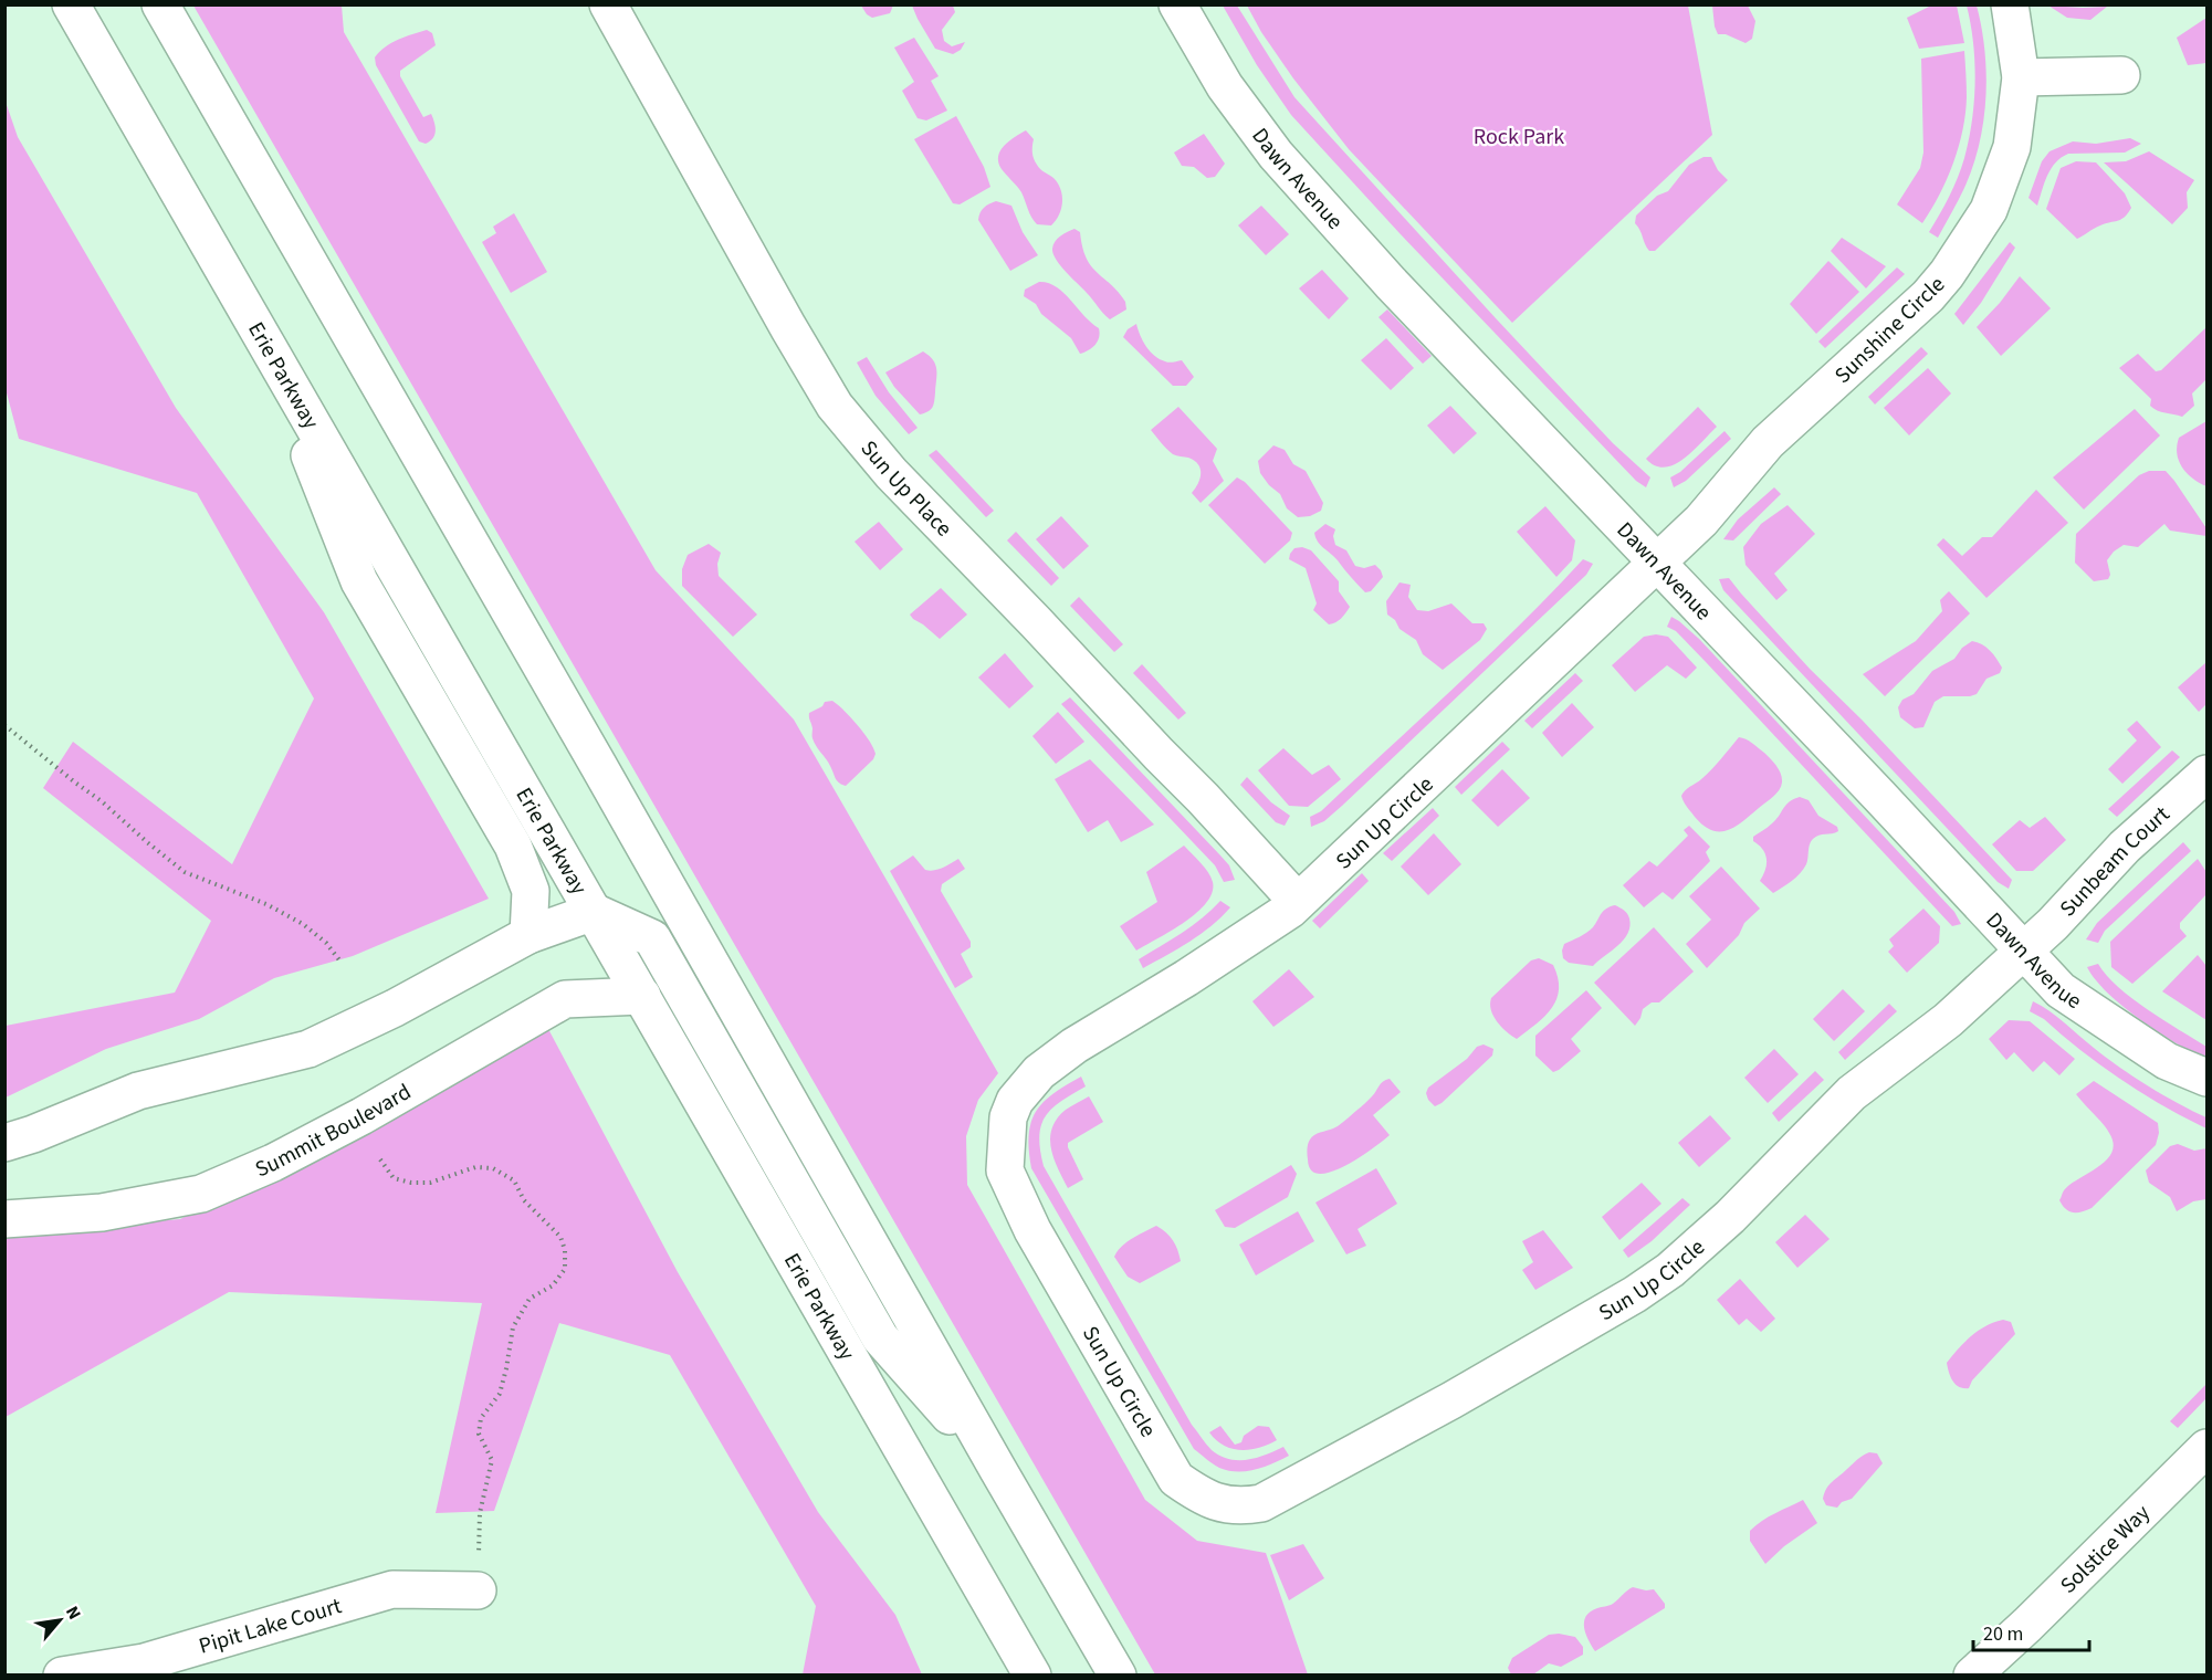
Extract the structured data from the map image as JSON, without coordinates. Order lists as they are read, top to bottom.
{
  "streets": {
    "street": [
      "Dawn Avenue",
      "Sunshine Circle",
      "Erie Parkway",
      "Sun Up Place",
      "Sun Up Circle",
      "Sunbeam Court",
      "Summit Boulevard",
      "Solstice Way",
      "Pipit Lake Court"
    ]
  },
  "crossings": [
    ["Dawn Avenue", "Sunshine Circle"],
    ["Dawn Avenue", "Sun Up Circle"],
    ["Dawn Avenue", "Sunbeam Court"],
    ["Sunshine Circle", "Sun Up Circle"],
    ["Erie Parkway", "Summit Boulevard"],
    ["Sun Up Place", "Sun Up Circle"],
    ["Sun Up Circle", "Sunbeam Court"]
  ],
  "parks": ["Rock Park"],
  "scale_bar": "20 m",
  "north": "top right"
}
